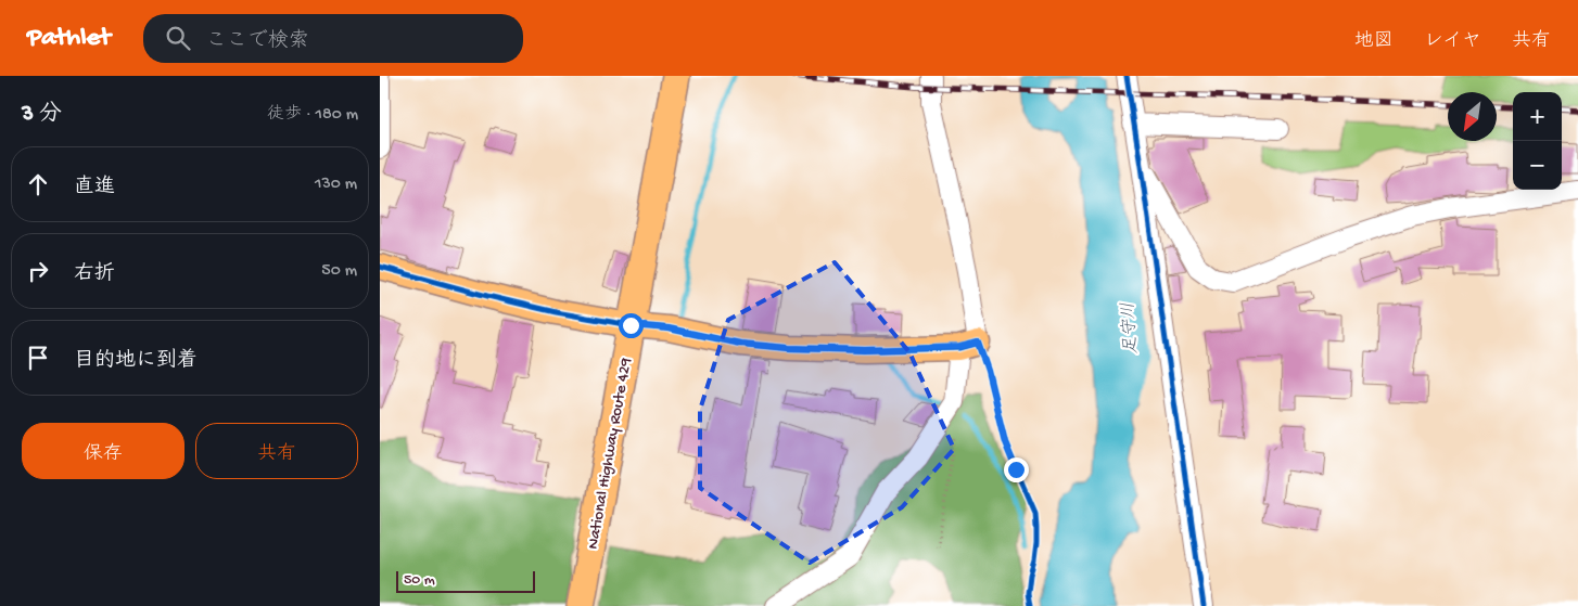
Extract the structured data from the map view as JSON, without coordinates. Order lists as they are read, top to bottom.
{
  "streets": {
    "highway": ["National Highway Route 429"]
  },
  "water": ["足守川"],
  "scale_bar": "50 m",
  "north": "bottom left",
  "page": {
    "header": "Pathlet",
    "search": "ここで検索",
    "nav": ["地図", "レイヤ", "共有"],
    "heading": ["3 分", "徒歩 · 180 m"],
    "map_buttons": ["+", "−"],
    "list": [
      ["直進", "130 m"],
      ["右折", "50 m"],
      "目的地に到着"
    ],
    "buttons": ["保存", "共有"],
    "scale": "50 m"
  }
}
